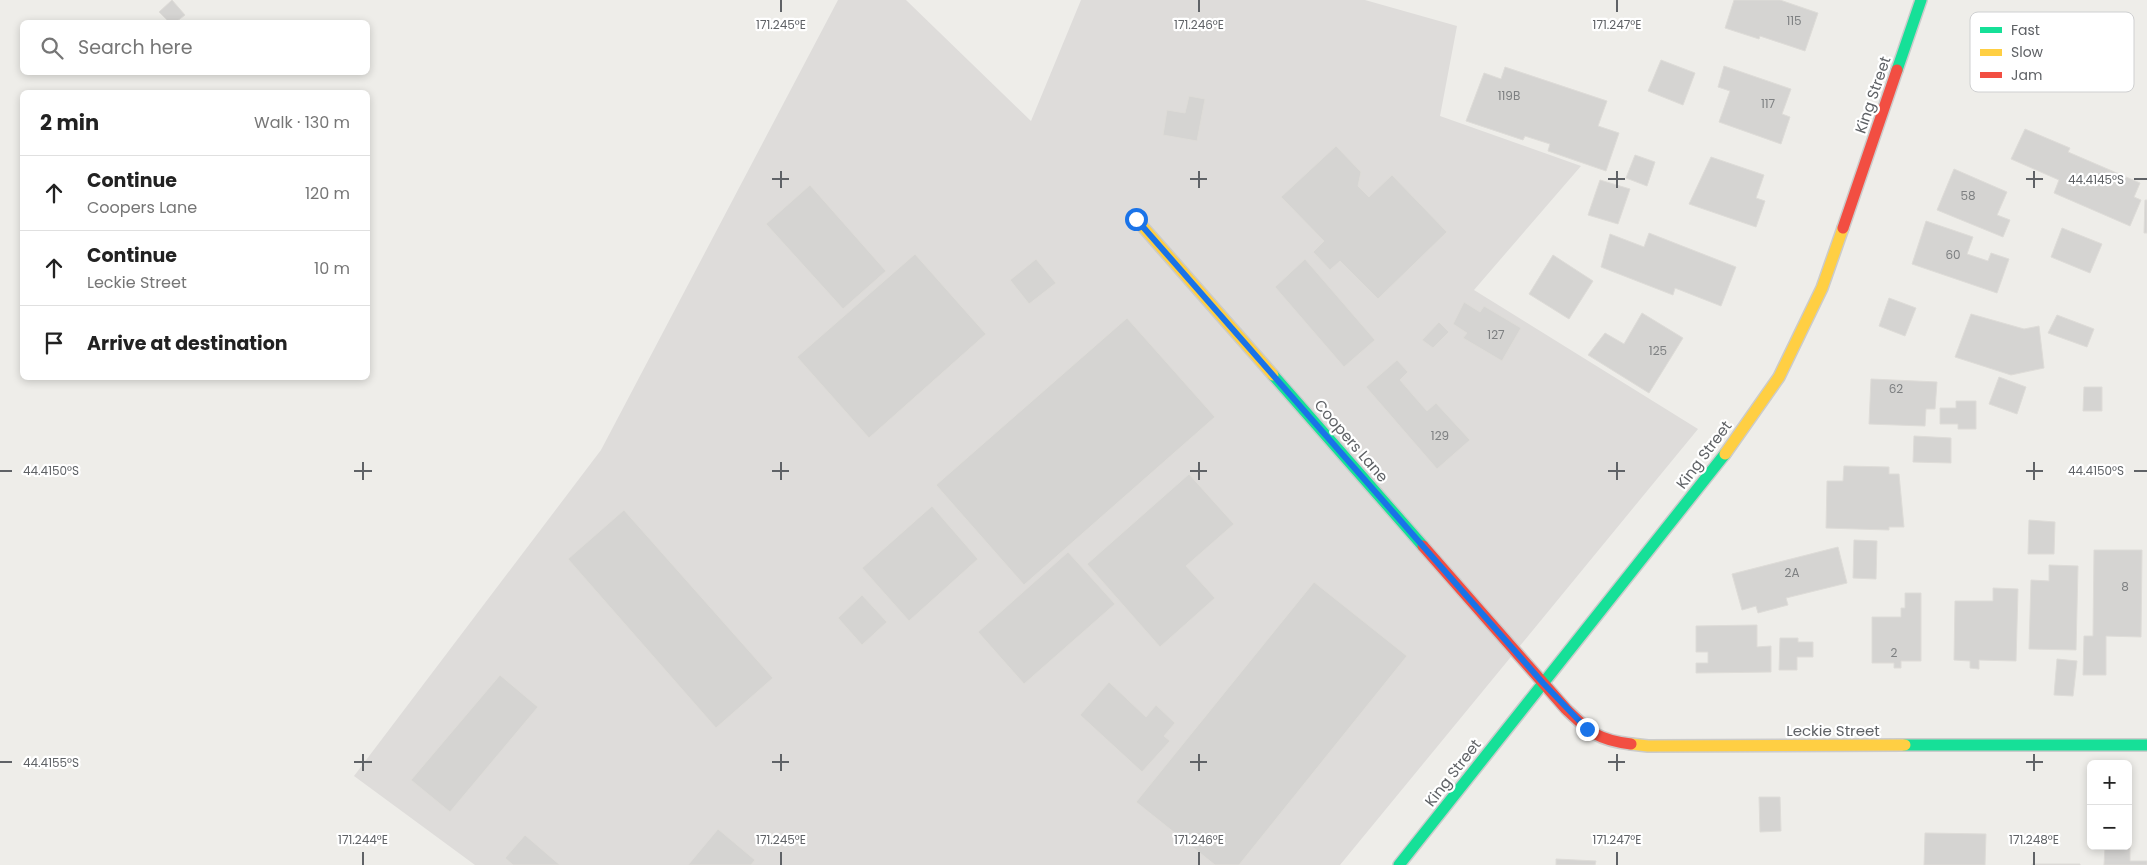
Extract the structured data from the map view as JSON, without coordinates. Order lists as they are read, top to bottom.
{
  "streets": {
    "main road": ["King Street", "Coopers Lane", "Leckie Street"]
  },
  "crossings": [
    ["King Street", "Coopers Lane"],
    ["King Street", "Leckie Street"],
    ["Coopers Lane", "Leckie Street"]
  ],
  "house_numbers": [
    "115",
    "119B",
    "117",
    "58",
    "60",
    "127",
    "125",
    "62",
    "129",
    "2A",
    "8",
    "2"
  ],
  "legend": ["Fast", "Slow", "Jam"],
  "page": {
    "search": "Search here",
    "heading": ["2 min", "Walk · 130 m"],
    "list": [
      ["Continue", "Coopers Lane", "120 m"],
      ["Continue", "Leckie Street", "10 m"],
      "Arrive at destination"
    ],
    "map_buttons": ["+", "−"]
  },
  "coordinates": [
    "171.245°E",
    "171.246°E",
    "171.247°E",
    "44.4145°S",
    "44.4150°S",
    "44.4155°S",
    "171.244°E",
    "171.248°E"
  ]
}
